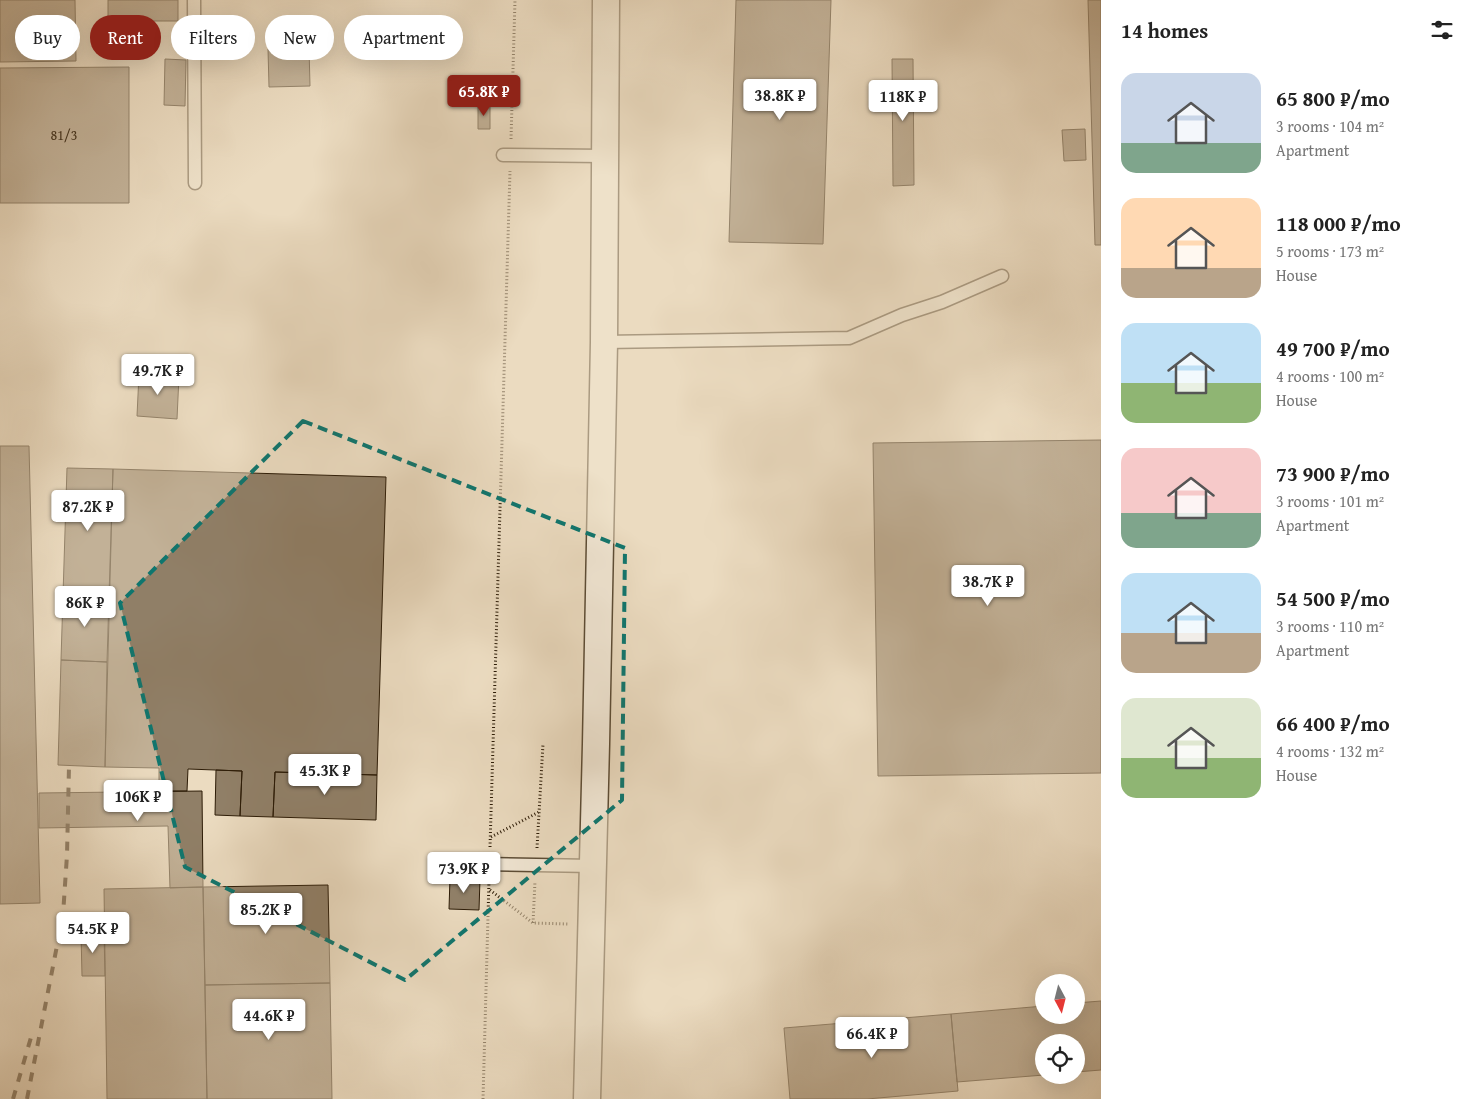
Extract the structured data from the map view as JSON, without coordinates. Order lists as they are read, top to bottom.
{
  "house_numbers": ["81/3"],
  "north": "bottom",
  "page": {
    "heading": "14 homes",
    "chip": [
      "Buy",
      "Rent",
      "Filters",
      "New",
      "Apartment"
    ],
    "list": [
      {
        "name": "65 800 ₽/mo",
        "note": "3 rooms · 104 m² · Apartment"
      },
      {
        "name": "118 000 ₽/mo",
        "note": "5 rooms · 173 m² · House"
      },
      {
        "name": "49 700 ₽/mo",
        "note": "4 rooms · 100 m² · House"
      },
      {
        "name": "73 900 ₽/mo",
        "note": "3 rooms · 101 m² · Apartment"
      },
      {
        "name": "54 500 ₽/mo",
        "note": "3 rooms · 110 m² · Apartment"
      },
      {
        "name": "66 400 ₽/mo",
        "note": "4 rooms · 132 m² · House"
      }
    ],
    "price": [
      "65.8K ₽",
      "38.8K ₽",
      "118K ₽",
      "49.7K ₽",
      "87.2K ₽",
      "38.7K ₽",
      "86K ₽",
      "45.3K ₽",
      "106K ₽",
      "73.9K ₽",
      "85.2K ₽",
      "54.5K ₽",
      "44.6K ₽",
      "66.4K ₽"
    ]
  }
}
